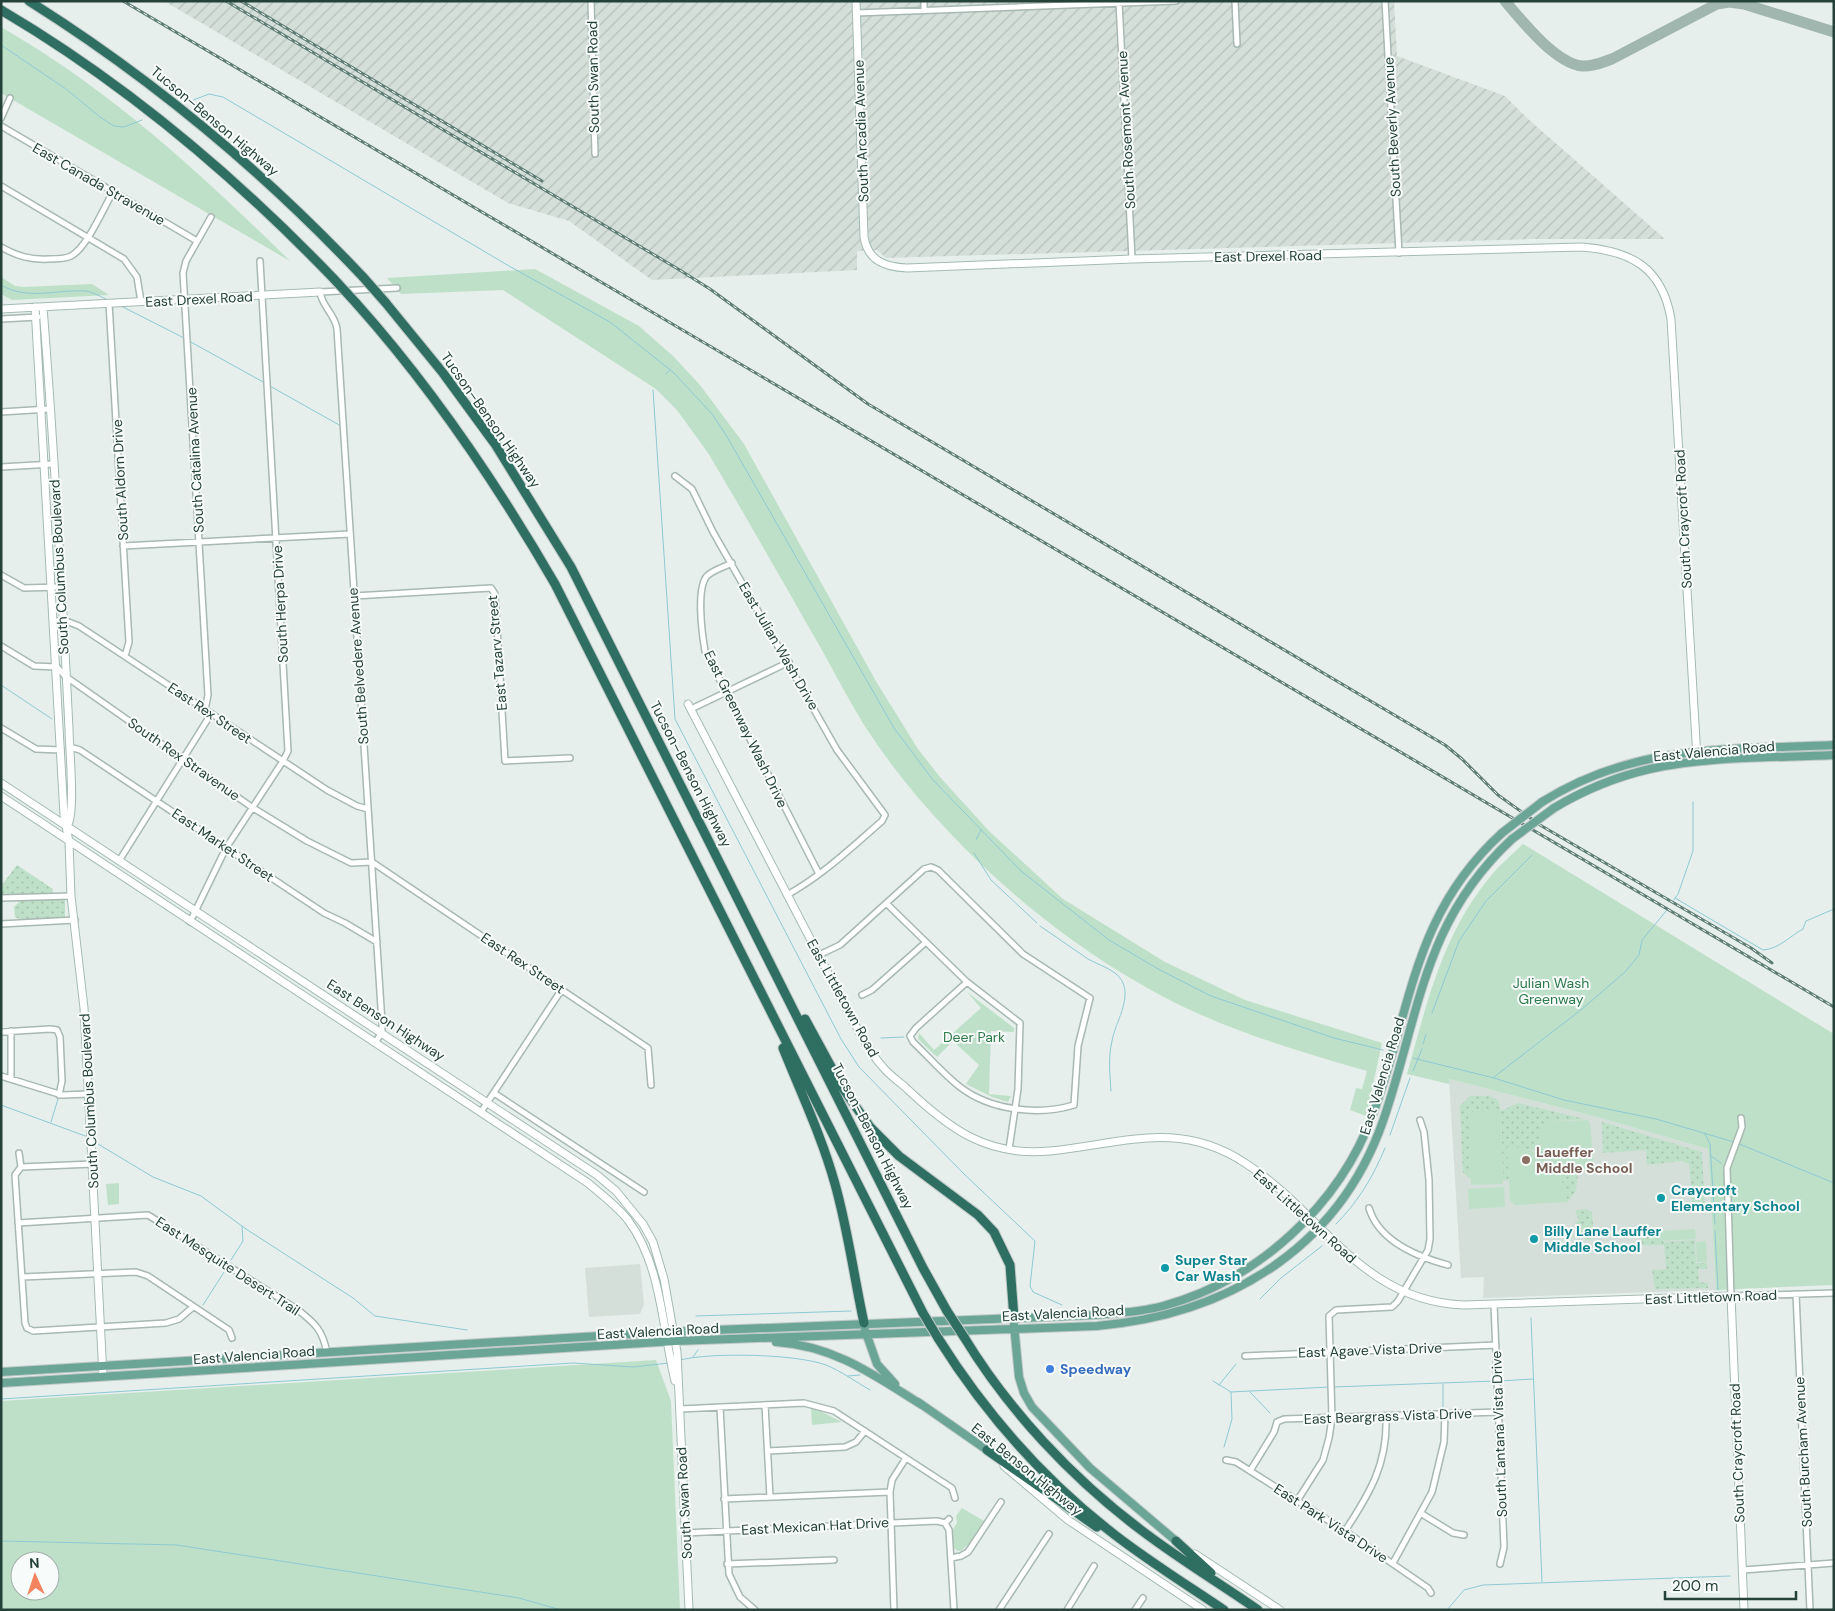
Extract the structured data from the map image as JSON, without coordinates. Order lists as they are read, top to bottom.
{
  "streets": {
    "highway": ["Tucson–Benson Highway"],
    "main road": ["East Valencia Road", "East Benson Highway"],
    "street": [
      "South Swan Road",
      "South Beverly Avenue",
      "South Rosemont Avenue",
      "South Arcadia Avenue",
      "East Canada Stravenue",
      "East Drexel Road",
      "South Catalina Avenue",
      "South Aldorn Drive",
      "South Craycroft Road",
      "South Columbus Boulevard",
      "South Herpa Drive",
      "East Julian Wash Drive",
      "East Tazarv Street",
      "South Belvedere Avenue",
      "East Rex Street",
      "East Greenway Wash Drive",
      "South Rex Stravenue",
      "East Market Street",
      "East Littletown Road",
      "East Mesquite Desert Trail",
      "East Agave Vista Drive",
      "East Beargrass Vista Drive",
      "South Lantana Vista Drive",
      "South Burcham Avenue",
      "East Park Vista Drive",
      "East Mexican Hat Drive"
    ]
  },
  "crossings": [
    ["South Swan Road", "East Valencia Road"],
    ["South Swan Road", "East Benson Highway"],
    ["South Swan Road", "East Mexican Hat Drive"],
    ["South Beverly Avenue", "East Drexel Road"],
    ["South Rosemont Avenue", "East Drexel Road"],
    ["South Arcadia Avenue", "East Drexel Road"],
    ["East Canada Stravenue", "South Catalina Avenue"],
    ["East Drexel Road", "South Catalina Avenue"],
    ["East Drexel Road", "South Aldorn Drive"],
    ["East Drexel Road", "South Craycroft Road"],
    ["East Drexel Road", "South Columbus Boulevard"],
    ["East Drexel Road", "South Herpa Drive"],
    ["East Drexel Road", "South Belvedere Avenue"],
    ["South Catalina Avenue", "East Rex Street"],
    ["South Aldorn Drive", "East Rex Street"],
    ["South Craycroft Road", "East Valencia Road"],
    ["South Craycroft Road", "East Littletown Road"],
    ["South Columbus Boulevard", "East Rex Street"],
    ["South Columbus Boulevard", "East Valencia Road"],
    ["South Columbus Boulevard", "South Rex Stravenue"],
    ["South Columbus Boulevard", "East Market Street"],
    ["South Columbus Boulevard", "East Benson Highway"],
    ["South Columbus Boulevard", "East Mesquite Desert Trail"],
    ["South Herpa Drive", "East Rex Street"],
    ["South Herpa Drive", "South Rex Stravenue"],
    ["South Herpa Drive", "East Market Street"],
    ["South Herpa Drive", "East Benson Highway"],
    ["East Julian Wash Drive", "East Greenway Wash Drive"],
    ["East Tazarv Street", "South Belvedere Avenue"],
    ["South Belvedere Avenue", "East Rex Street"],
    ["South Belvedere Avenue", "South Rex Stravenue"],
    ["South Belvedere Avenue", "East Market Street"],
    ["South Belvedere Avenue", "East Benson Highway"],
    ["East Rex Street", "South Rex Stravenue"],
    ["East Valencia Road", "East Littletown Road"],
    ["East Valencia Road", "East Benson Highway"],
    ["East Valencia Road", "East Mesquite Desert Trail"],
    ["East Littletown Road", "South Lantana Vista Drive"],
    ["East Littletown Road", "South Burcham Avenue"],
    ["East Agave Vista Drive", "South Lantana Vista Drive"],
    ["East Beargrass Vista Drive", "South Lantana Vista Drive"],
    ["East Beargrass Vista Drive", "East Park Vista Drive"]
  ],
  "parks": ["Julian Wash Greenway", "Deer Park"],
  "places": [
    "Laueffer Middle School",
    "Craycroft Elementary School",
    "Billy Lane Lauffer Middle School",
    "Super Star Car Wash",
    "Speedway"
  ],
  "scale_bar": "200 m",
  "north": "top"
}
